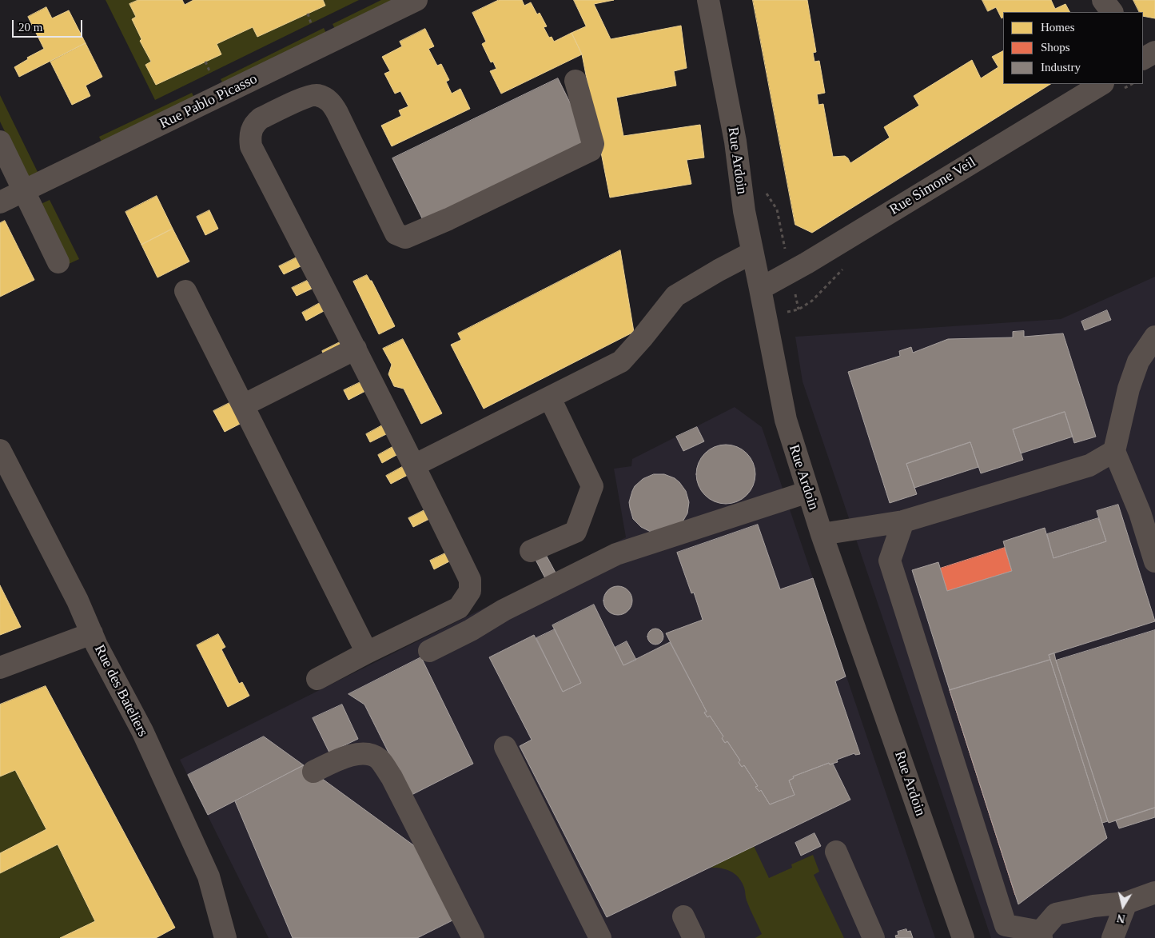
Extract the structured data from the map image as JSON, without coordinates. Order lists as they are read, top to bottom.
{
  "streets": {
    "street": [
      "Rue Pablo Picasso",
      "Rue Ardoin",
      "Rue Simone Veil",
      "Rue des Bateliers"
    ]
  },
  "crossings": [
    ["Rue Ardoin", "Rue Simone Veil"]
  ],
  "legend": ["Homes", "Shops", "Industry"],
  "scale_bar": "20 m",
  "north": "bottom"
}
